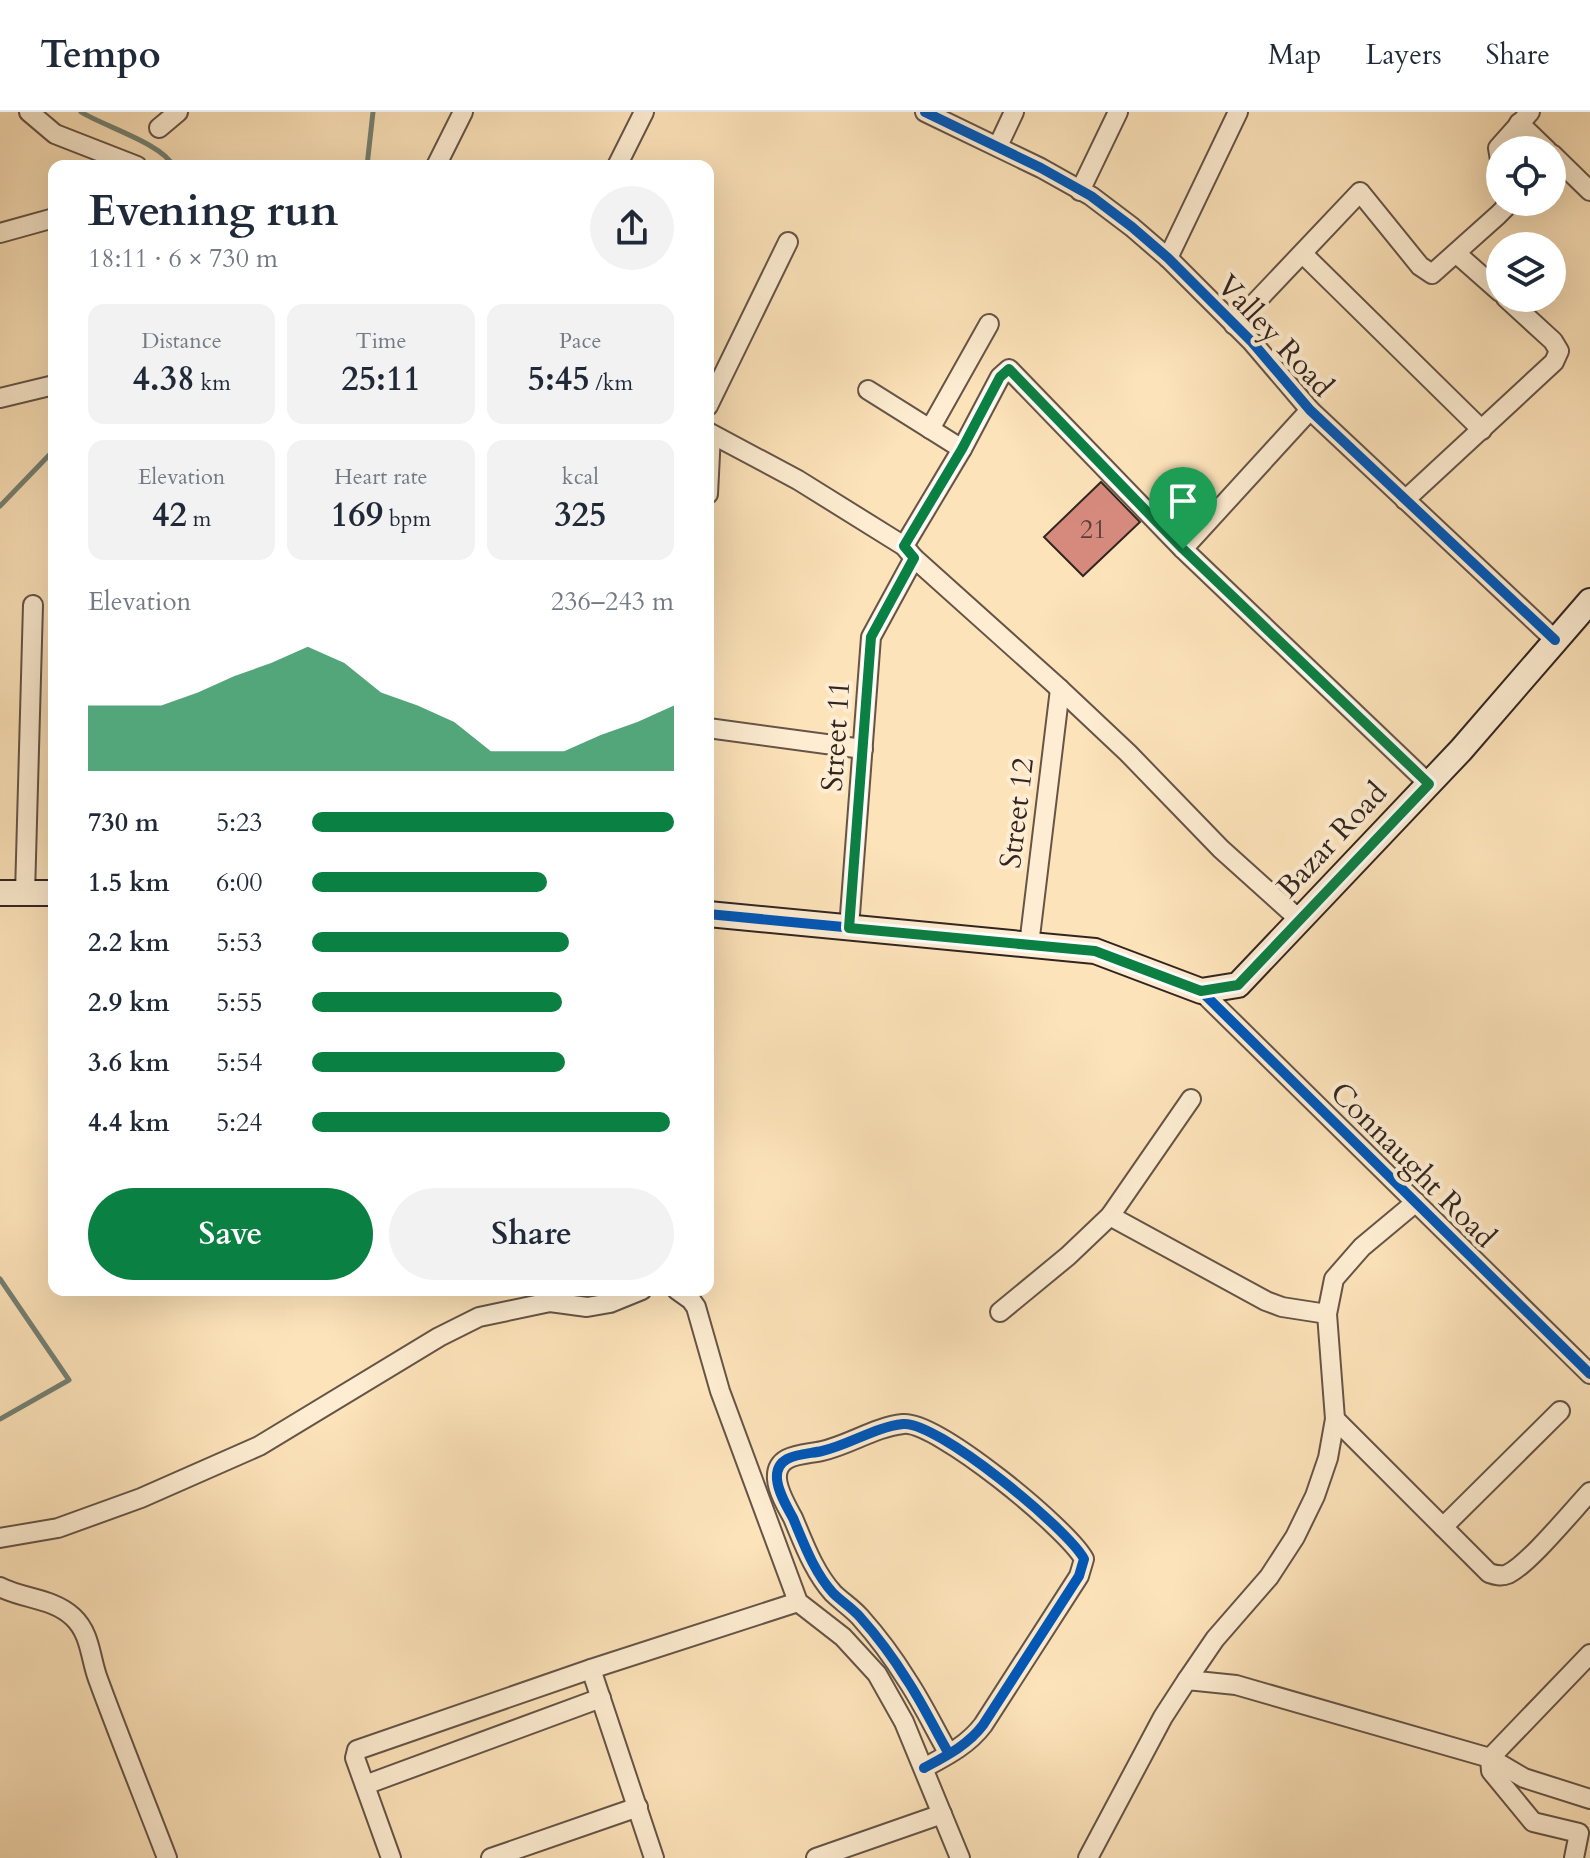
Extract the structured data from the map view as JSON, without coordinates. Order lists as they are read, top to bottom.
{
  "streets": {
    "street": [
      "Valley Road",
      "Street 11",
      "Street 12",
      "Bazar Road",
      "Connaught Road"
    ]
  },
  "crossings": [
    ["Valley Road", "Bazar Road"],
    ["Bazar Road", "Connaught Road"]
  ],
  "house_numbers": ["21"],
  "page": {
    "header": "Tempo",
    "nav": ["Map", "Layers", "Share"],
    "heading": ["Evening run", "18:11 · 6 × 730 m"],
    "stats": [
      ["Distance", "4.38 km"],
      ["Time", "25:11"],
      ["Pace", "5:45 /km"],
      ["Elevation", "42 m"],
      ["Heart rate", "169 bpm"],
      ["kcal", "325"]
    ],
    "chart": ["Elevation", "236–243 m"],
    "list": [
      {
        "name": "730 m",
        "note": "5:23"
      },
      {
        "name": "1.5 km",
        "note": "6:00"
      },
      {
        "name": "2.2 km",
        "note": "5:53"
      },
      {
        "name": "2.9 km",
        "note": "5:55"
      },
      {
        "name": "3.6 km",
        "note": "5:54"
      },
      {
        "name": "4.4 km",
        "note": "5:24"
      }
    ],
    "buttons": ["Save", "Share"]
  }
}
